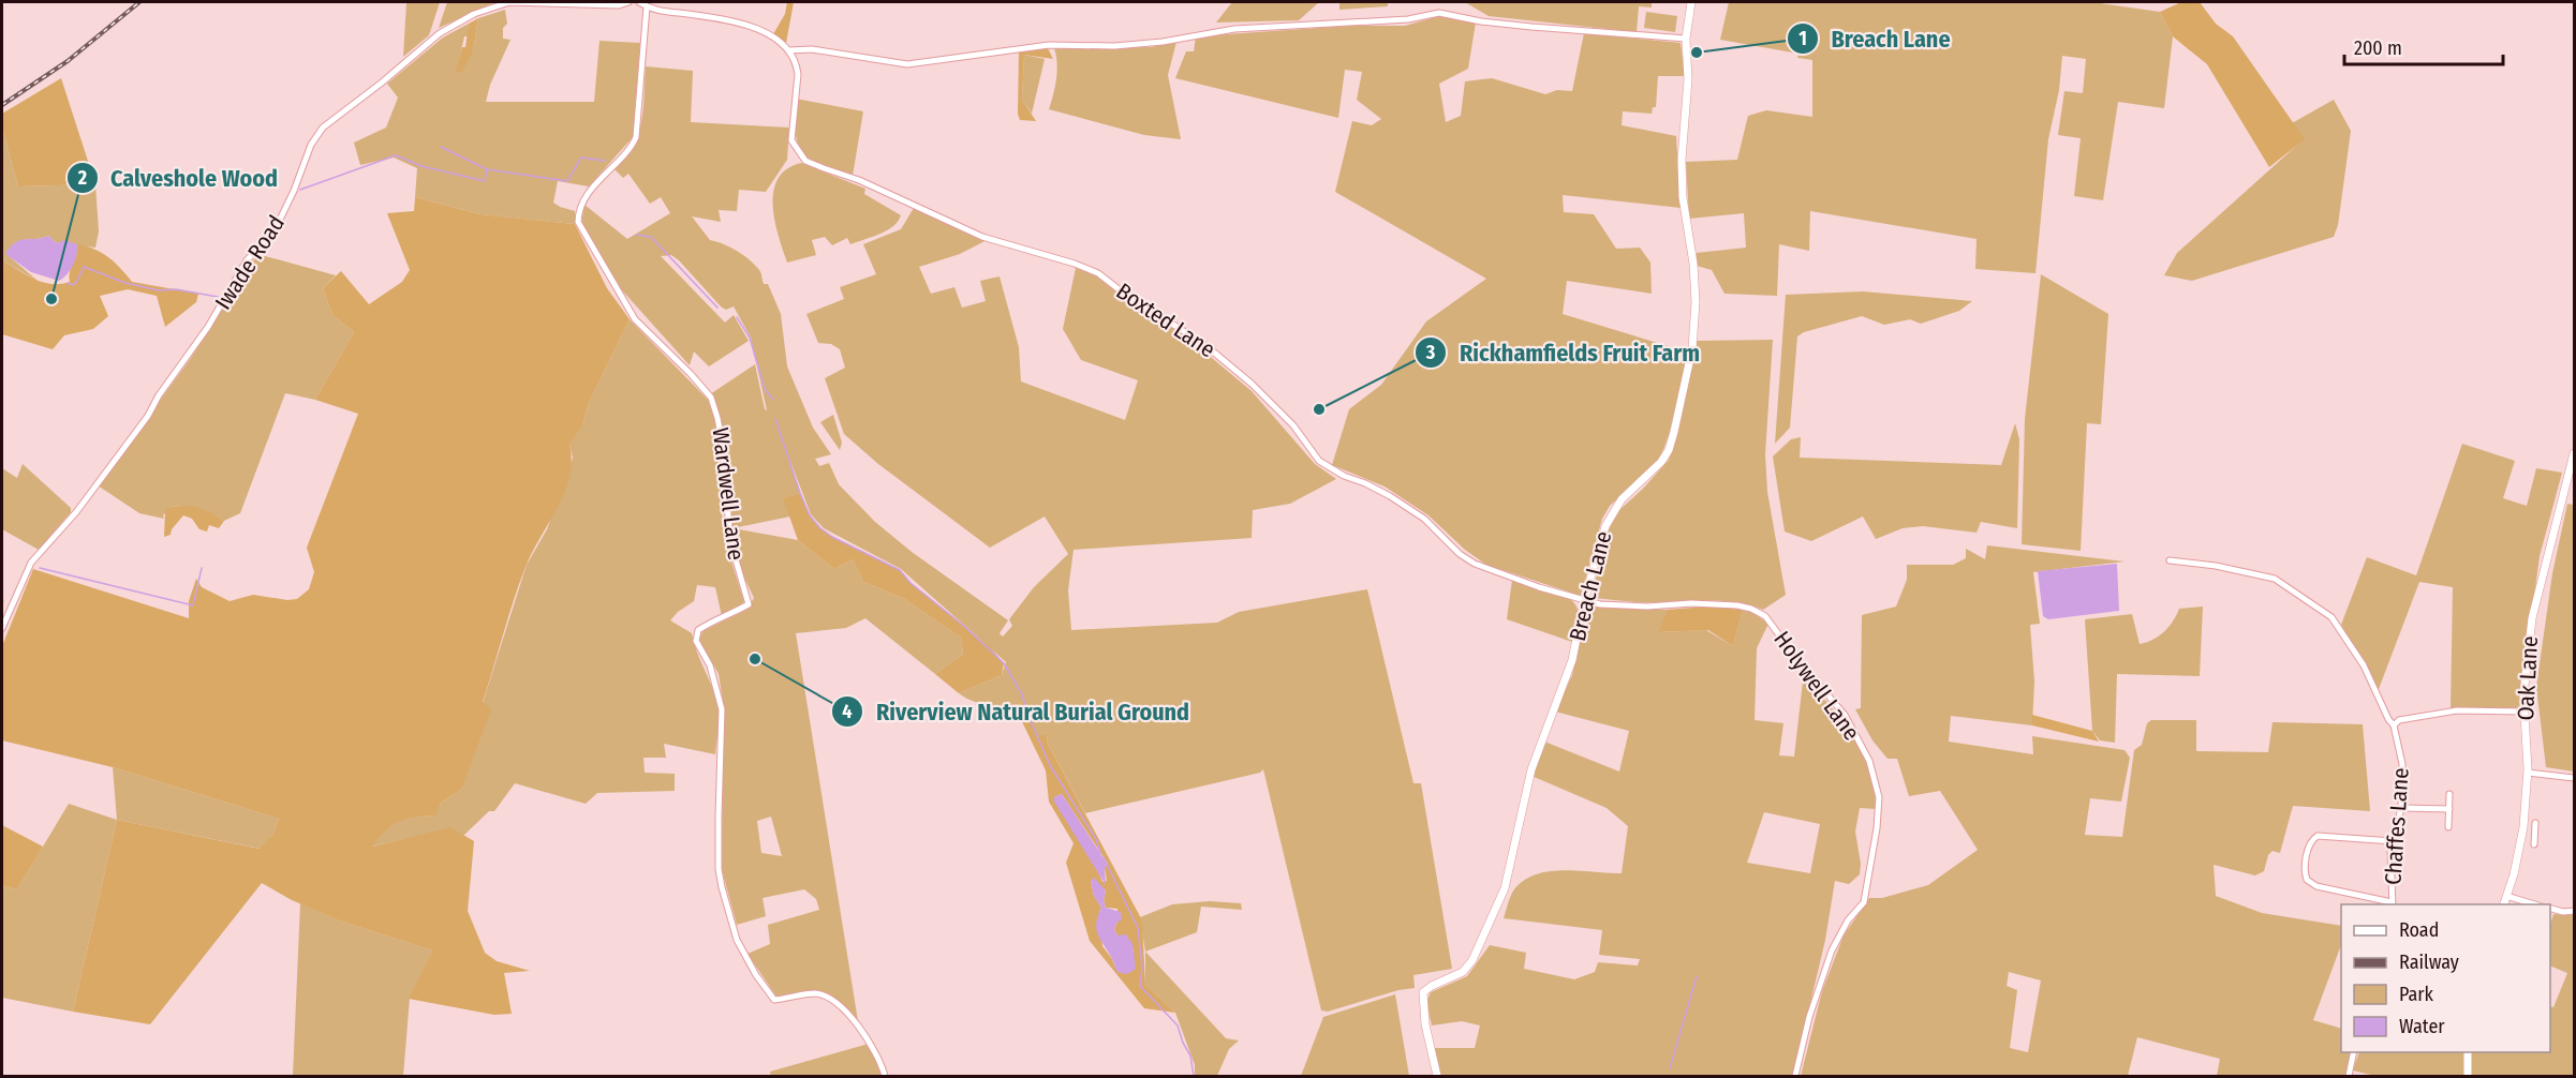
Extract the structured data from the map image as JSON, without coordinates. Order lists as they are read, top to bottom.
{
  "streets": {
    "street": [
      "Iwade Road",
      "Boxted Lane",
      "Wardwell Lane",
      "Breach Lane",
      "Oak Lane",
      "Holywell Lane",
      "Chaffes Lane"
    ]
  },
  "crossings": [
    ["Boxted Lane", "Breach Lane"],
    ["Boxted Lane", "Holywell Lane"],
    ["Breach Lane", "Holywell Lane"]
  ],
  "places": [
    "Breach Lane",
    "Calveshole Wood",
    "Rickhamfields Fruit Farm",
    "Riverview Natural Burial Ground"
  ],
  "legend": [
    "Road",
    "Railway",
    "Park",
    "Water"
  ],
  "scale_bar": "200 m"
}
